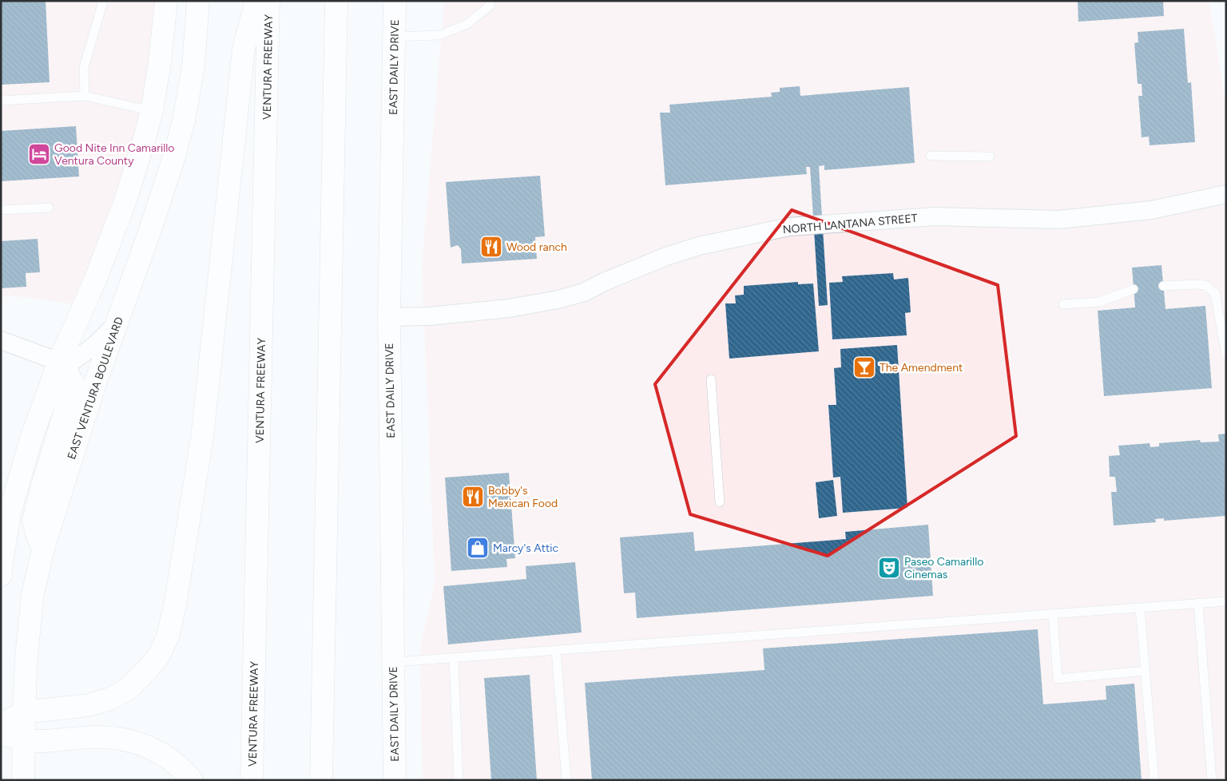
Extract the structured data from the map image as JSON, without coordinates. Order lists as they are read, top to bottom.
{
  "streets": {
    "main road": ["VENTURA FREEWAY", "EAST DAILY DRIVE", "EAST VENTURA BOULEVARD"],
    "street": ["NORTH LANTANA STREET"]
  },
  "crossings": [
    ["EAST DAILY DRIVE", "NORTH LANTANA STREET"]
  ],
  "places": {
    "hotel": ["Good Nite Inn Camarillo Ventura County"],
    "restaurant": ["Wood ranch", "Bobby's Mexican Food"],
    "bar": ["The Amendment"],
    "shop": ["Marcy's Attic"],
    "theatre": ["Paseo Camarillo Cinemas"]
  }
}
